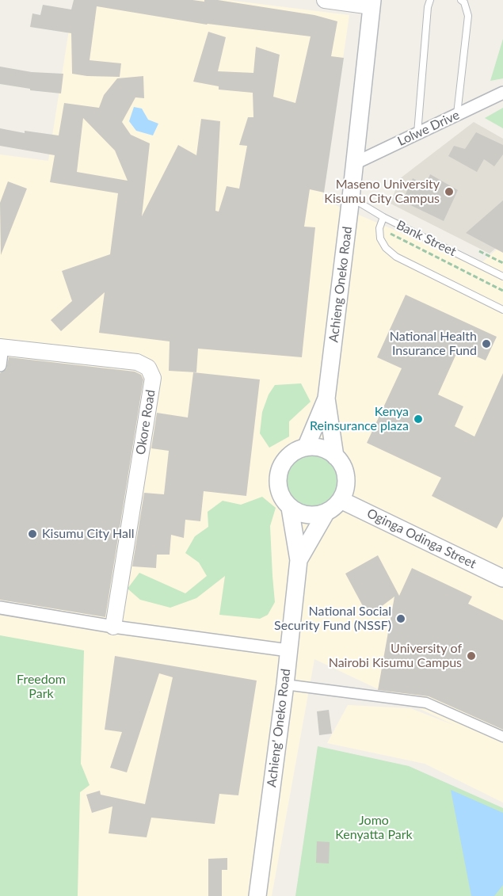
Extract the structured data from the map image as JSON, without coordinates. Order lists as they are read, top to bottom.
{
  "streets": {
    "main road": ["Achieng Oneko Road", "Oginga Odinga Street", "Achieng' Oneko Road"],
    "street": ["Lolwe Drive", "Okore Road"],
    "lane": ["Bank Street"]
  },
  "crossings": [
    ["Lolwe Drive", "Achieng Oneko Road"],
    ["Bank Street", "Achieng Oneko Road"],
    ["Achieng Oneko Road", "Oginga Odinga Street"],
    ["Achieng Oneko Road", "Achieng' Oneko Road"],
    ["Oginga Odinga Street", "Achieng' Oneko Road"]
  ],
  "parks": ["Freedom Park", "Jomo Kenyatta Park"],
  "places": [
    "Maseno University Kisumu City Campus",
    "National Health Insurance Fund",
    "Kenya Reinsurance plaza",
    "Kisumu City Hall",
    "National Social Security Fund (NSSF)",
    "University of Nairobi Kisumu Campus"
  ]
}
